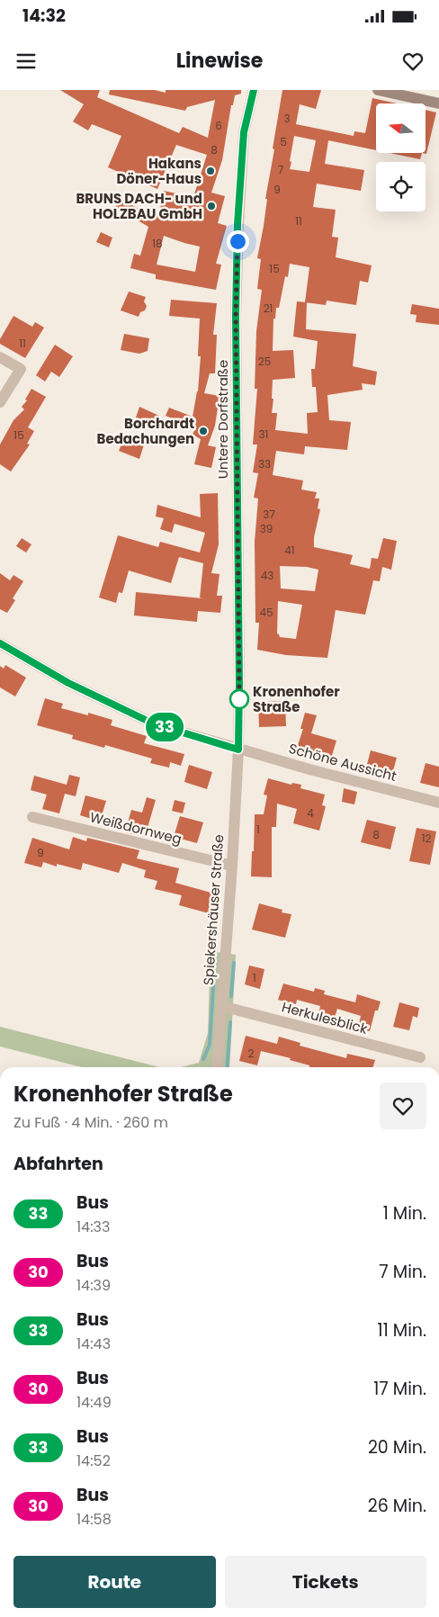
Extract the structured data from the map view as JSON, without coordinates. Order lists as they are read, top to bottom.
{
  "streets": {
    "street": [
      "Untere Dorfstraße",
      "Schöne Aussicht",
      "Weißdornweg",
      "Spiekershäuser Straße",
      "Herkulesblick"
    ]
  },
  "crossings": [
    ["Untere Dorfstraße", "Schöne Aussicht"],
    ["Untere Dorfstraße", "Spiekershäuser Straße"],
    ["Schöne Aussicht", "Spiekershäuser Straße"],
    ["Weißdornweg", "Spiekershäuser Straße"],
    ["Spiekershäuser Straße", "Herkulesblick"]
  ],
  "places": [
    "Hakans Döner-Haus",
    "BRUNS DACH- und HOLZBAU GmbH",
    "Borchardt Bedachungen",
    "Kronenhofer Straße"
  ],
  "lines": ["bus line 33"],
  "house_numbers": [
    "3",
    "6",
    "5",
    "8",
    "7",
    "9",
    "11",
    "18",
    "15",
    "21",
    "11",
    "25",
    "31",
    "15",
    "33",
    "37",
    "39",
    "41",
    "43",
    "45",
    "4",
    "1",
    "8",
    "12",
    "9",
    "1",
    "2"
  ],
  "north": "left",
  "page": {
    "status": "14:32",
    "header": "Linewise",
    "on_map": "33",
    "heading": [
      ["Kronenhofer Straße", "Zu Fuß · 4 Min. · 260 m"],
      "Abfahrten"
    ],
    "list": [
      {
        "mark": "33",
        "name": "Bus",
        "note": "14:33",
        "value": "1 Min."
      },
      {
        "mark": "30",
        "name": "Bus",
        "note": "14:39",
        "value": "7 Min."
      },
      {
        "mark": "33",
        "name": "Bus",
        "note": "14:43",
        "value": "11 Min."
      },
      {
        "mark": "30",
        "name": "Bus",
        "note": "14:49",
        "value": "17 Min."
      },
      {
        "mark": "33",
        "name": "Bus",
        "note": "14:52",
        "value": "20 Min."
      },
      {
        "mark": "30",
        "name": "Bus",
        "note": "14:58",
        "value": "26 Min."
      }
    ],
    "buttons": ["Route", "Tickets"]
  }
}
